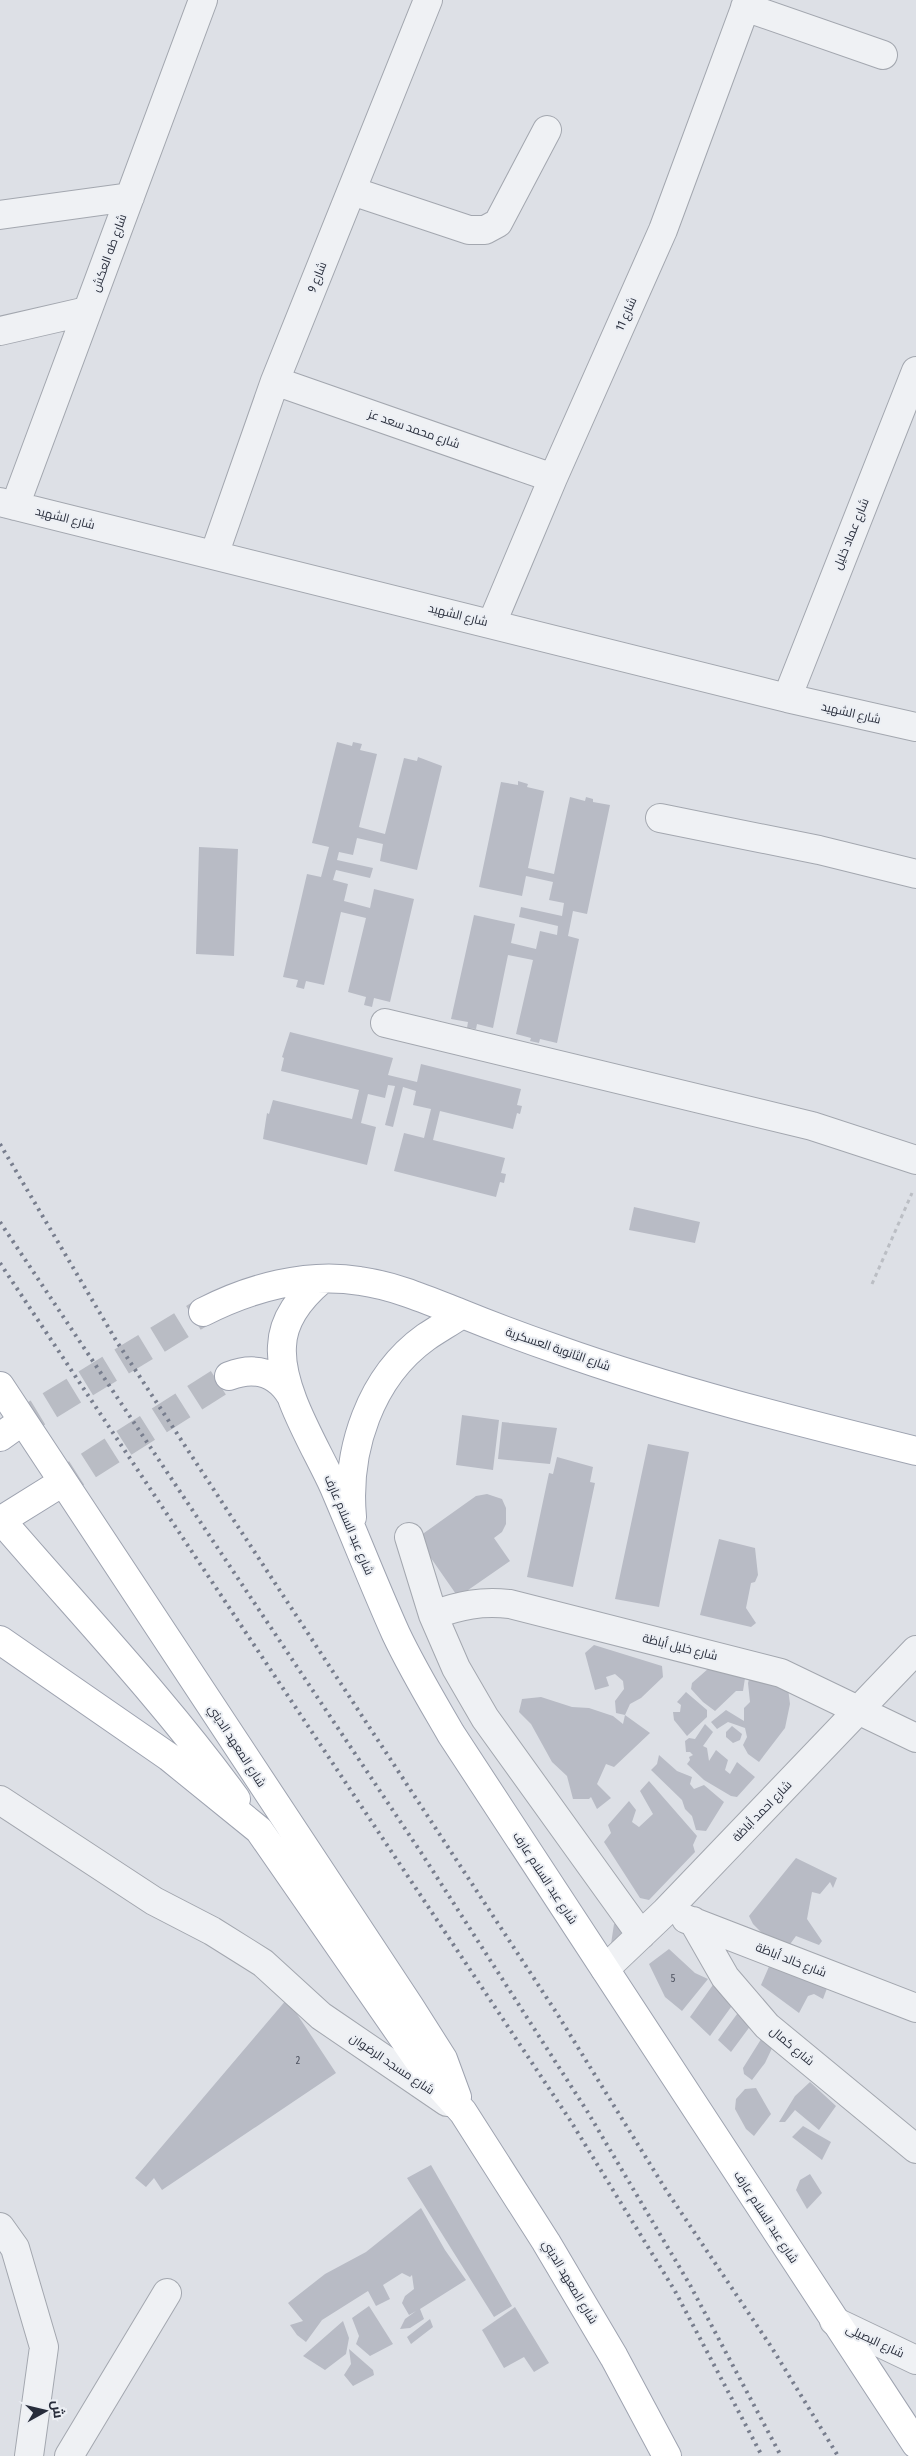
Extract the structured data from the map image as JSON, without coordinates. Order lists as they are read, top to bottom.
{
  "streets": {
    "main road": ["شارع الثانوية العسكرية", "شارع عبد السلام عارف", "شارع المعهد الديني"],
    "street": [
      "شارع طه العكش",
      "شارع 9",
      "شارع 11",
      "شارع محمد سعد عز",
      "شارع الشهيد",
      "شارع عماد خليل",
      "شارع خليل أباظة",
      "شارع احمد أباظة",
      "شارع خالد أباظة",
      "شارع كمال",
      "شارع مسجد الرضوان",
      "شارع البصيلى"
    ]
  },
  "crossings": [
    ["شارع طه العكش", "شارع الشهيد"],
    ["شارع 9", "شارع محمد سعد عز"],
    ["شارع 9", "شارع الشهيد"],
    ["شارع 11", "شارع محمد سعد عز"],
    ["شارع 11", "شارع الشهيد"],
    ["شارع الشهيد", "شارع عماد خليل"],
    ["شارع الثانوية العسكرية", "شارع عبد السلام عارف"],
    ["شارع عبد السلام عارف", "شارع احمد أباظة"],
    ["شارع عبد السلام عارف", "شارع البصيلى"],
    ["شارع خليل أباظة", "شارع احمد أباظة"],
    ["شارع المعهد الديني", "شارع مسجد الرضوان"],
    ["شارع احمد أباظة", "شارع خالد أباظة"],
    ["شارع خالد أباظة", "شارع كمال"]
  ],
  "house_numbers": ["5", "2"],
  "north": "right"
}
